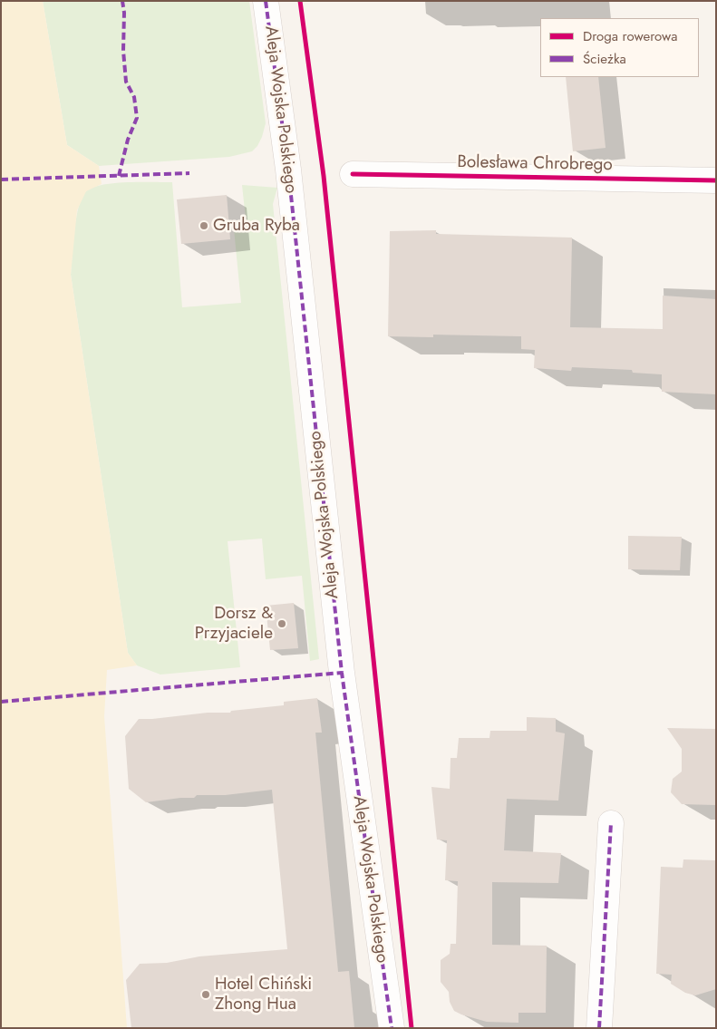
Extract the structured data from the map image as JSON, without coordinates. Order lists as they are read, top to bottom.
{
  "streets": {
    "street": ["Aleja Wojska Polskiego", "Bolesława Chrobrego"]
  },
  "places": ["Gruba Ryba", "Dorsz & Przyjaciele", "Hotel Chiński Zhong Hua"],
  "legend": ["Droga rowerowa", "Ścieżka"]
}
